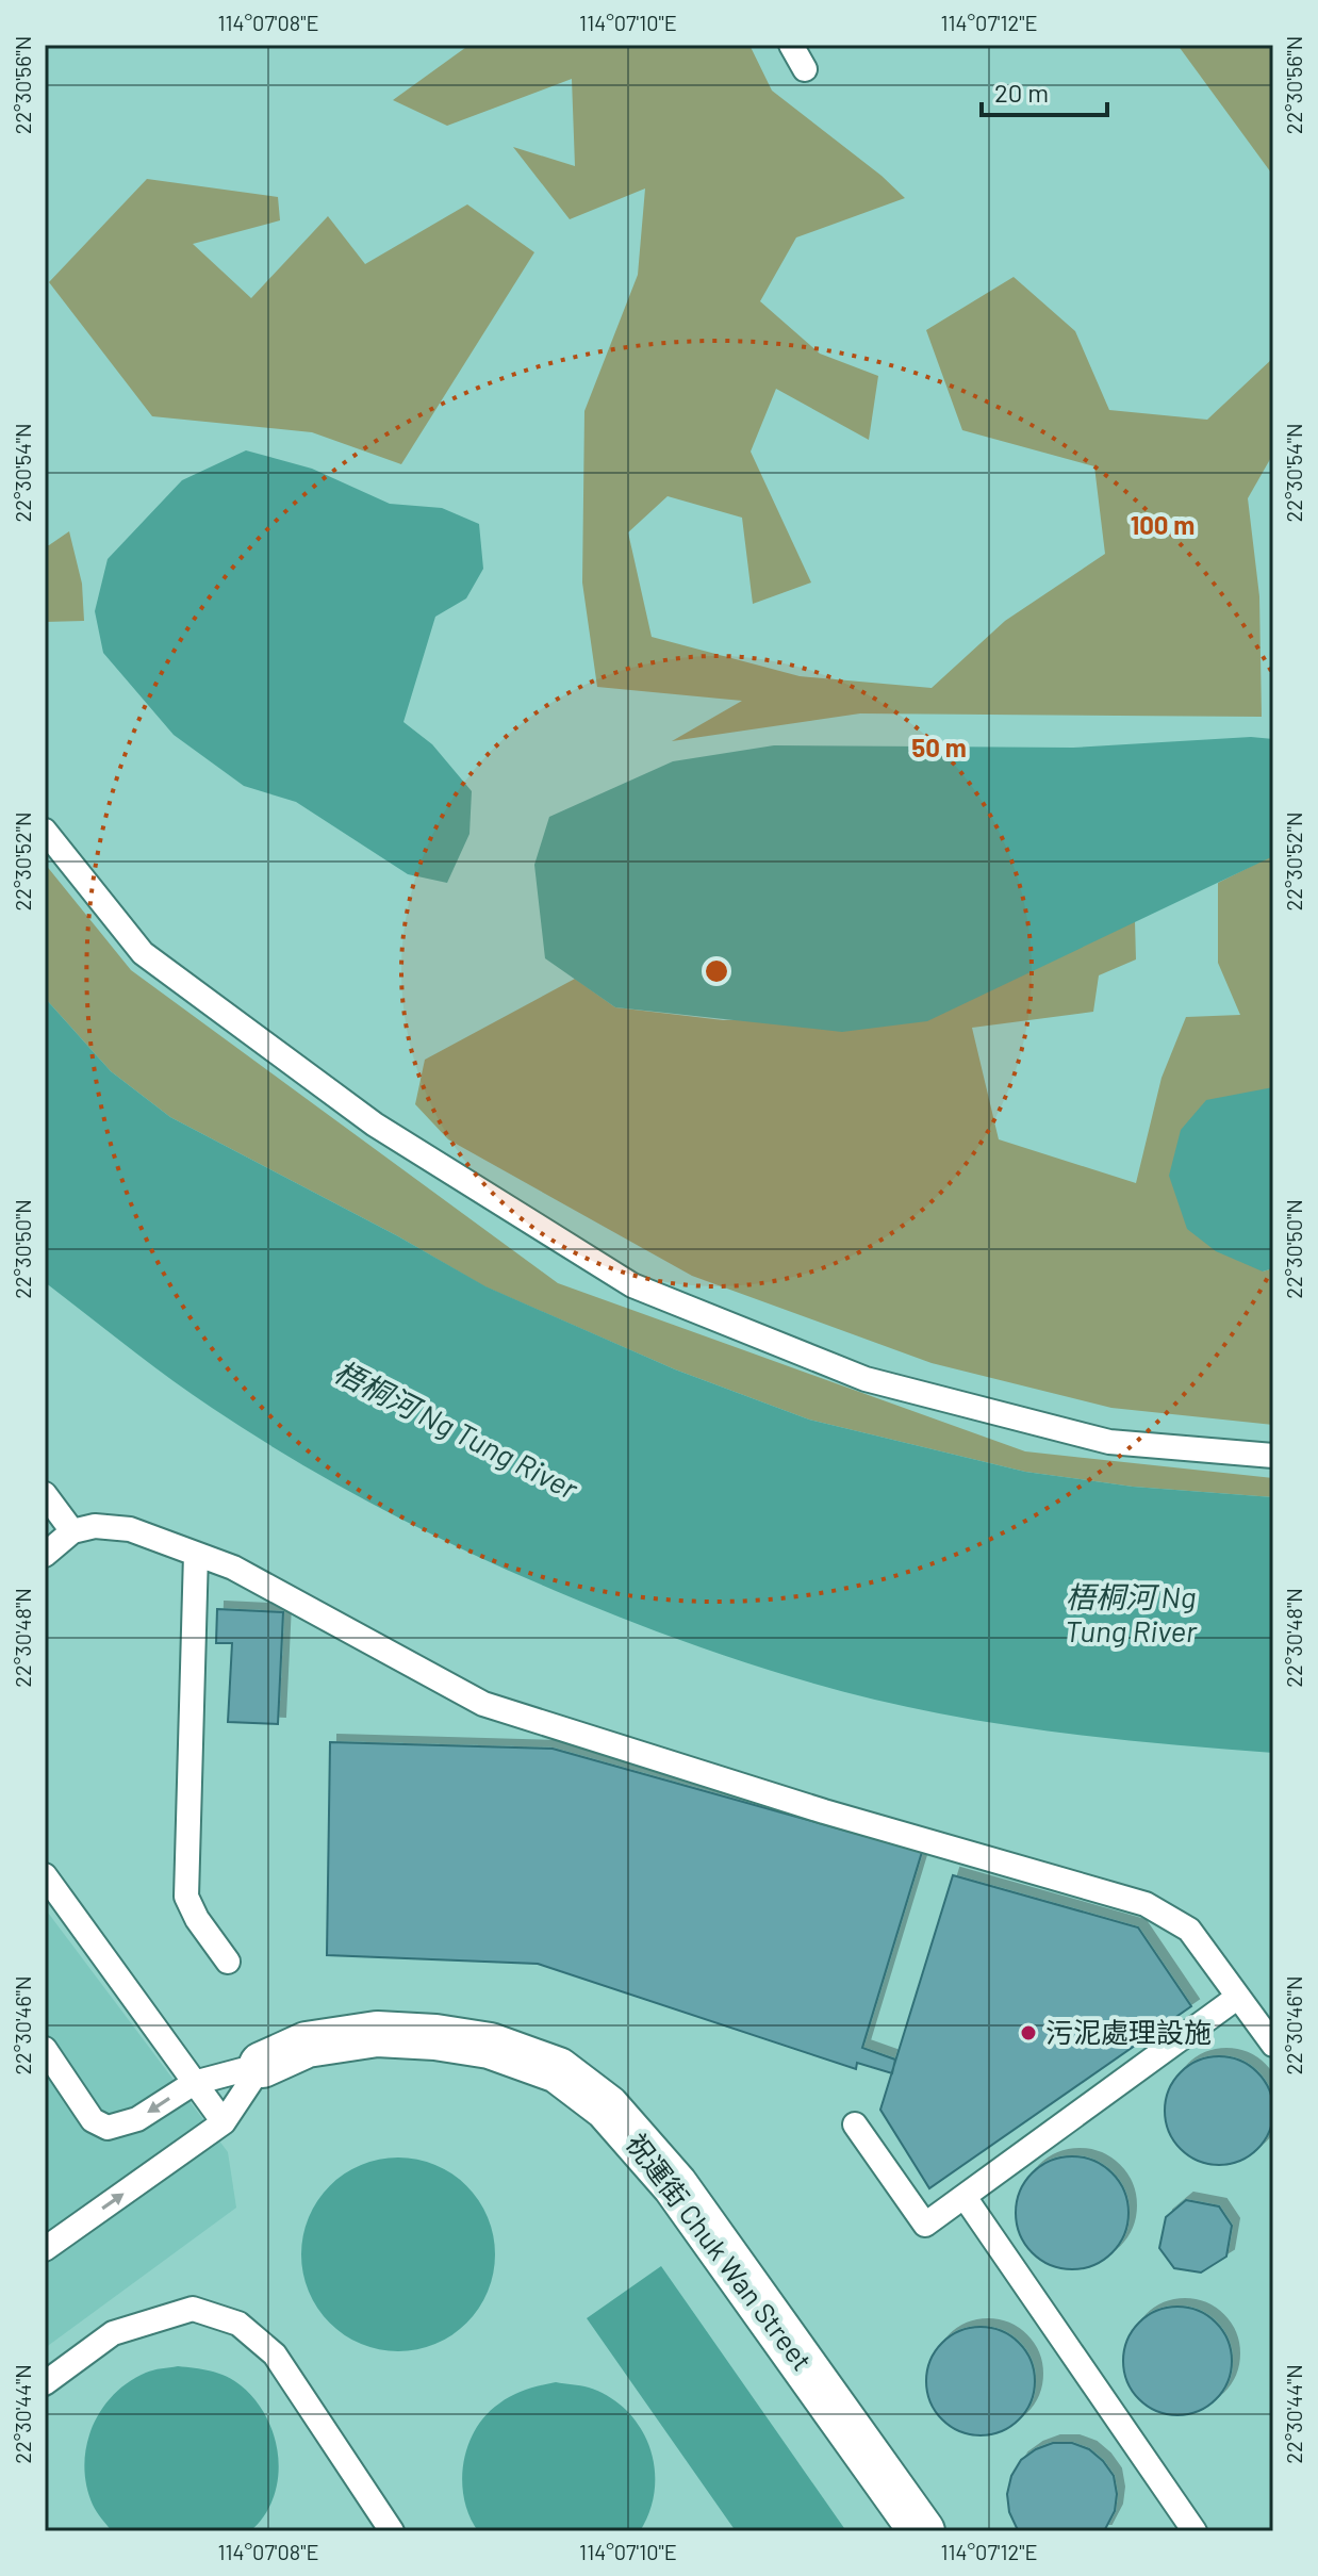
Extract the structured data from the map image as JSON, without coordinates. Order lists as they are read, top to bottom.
{
  "streets": {
    "street": ["祝運街 Chuk Wan Street"]
  },
  "water": ["梧桐河 Ng Tung River"],
  "places": ["污泥處理設施"],
  "scale_bar": "20 m",
  "coordinates": [
    "114°07'08\"E",
    "114°07'10\"E",
    "114°07'12\"E",
    "22°30'56\"N",
    "22°30'54\"N",
    "22°30'52\"N",
    "22°30'50\"N",
    "22°30'48\"N",
    "22°30'46\"N",
    "22°30'44\"N"
  ],
  "rings": ["100 m", "50 m"]
}
